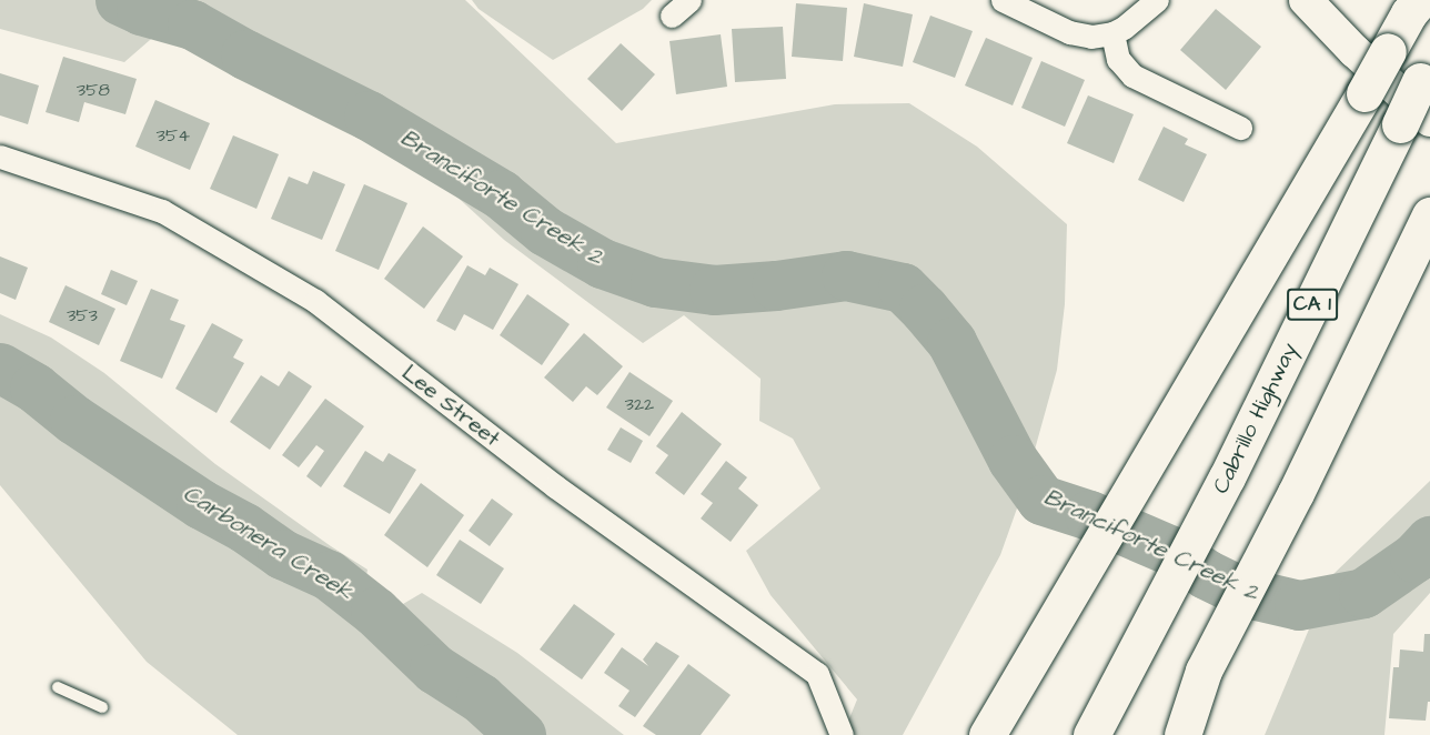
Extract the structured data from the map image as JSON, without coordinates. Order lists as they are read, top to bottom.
{
  "streets": {
    "highway": ["CA 1", "Cabrillo Highway"],
    "street": ["Lee Street"]
  },
  "water": ["Branciforte Creek 2", "Carbonera Creek"],
  "house_numbers": [
    "358",
    "354",
    "353",
    "322"
  ]
}
